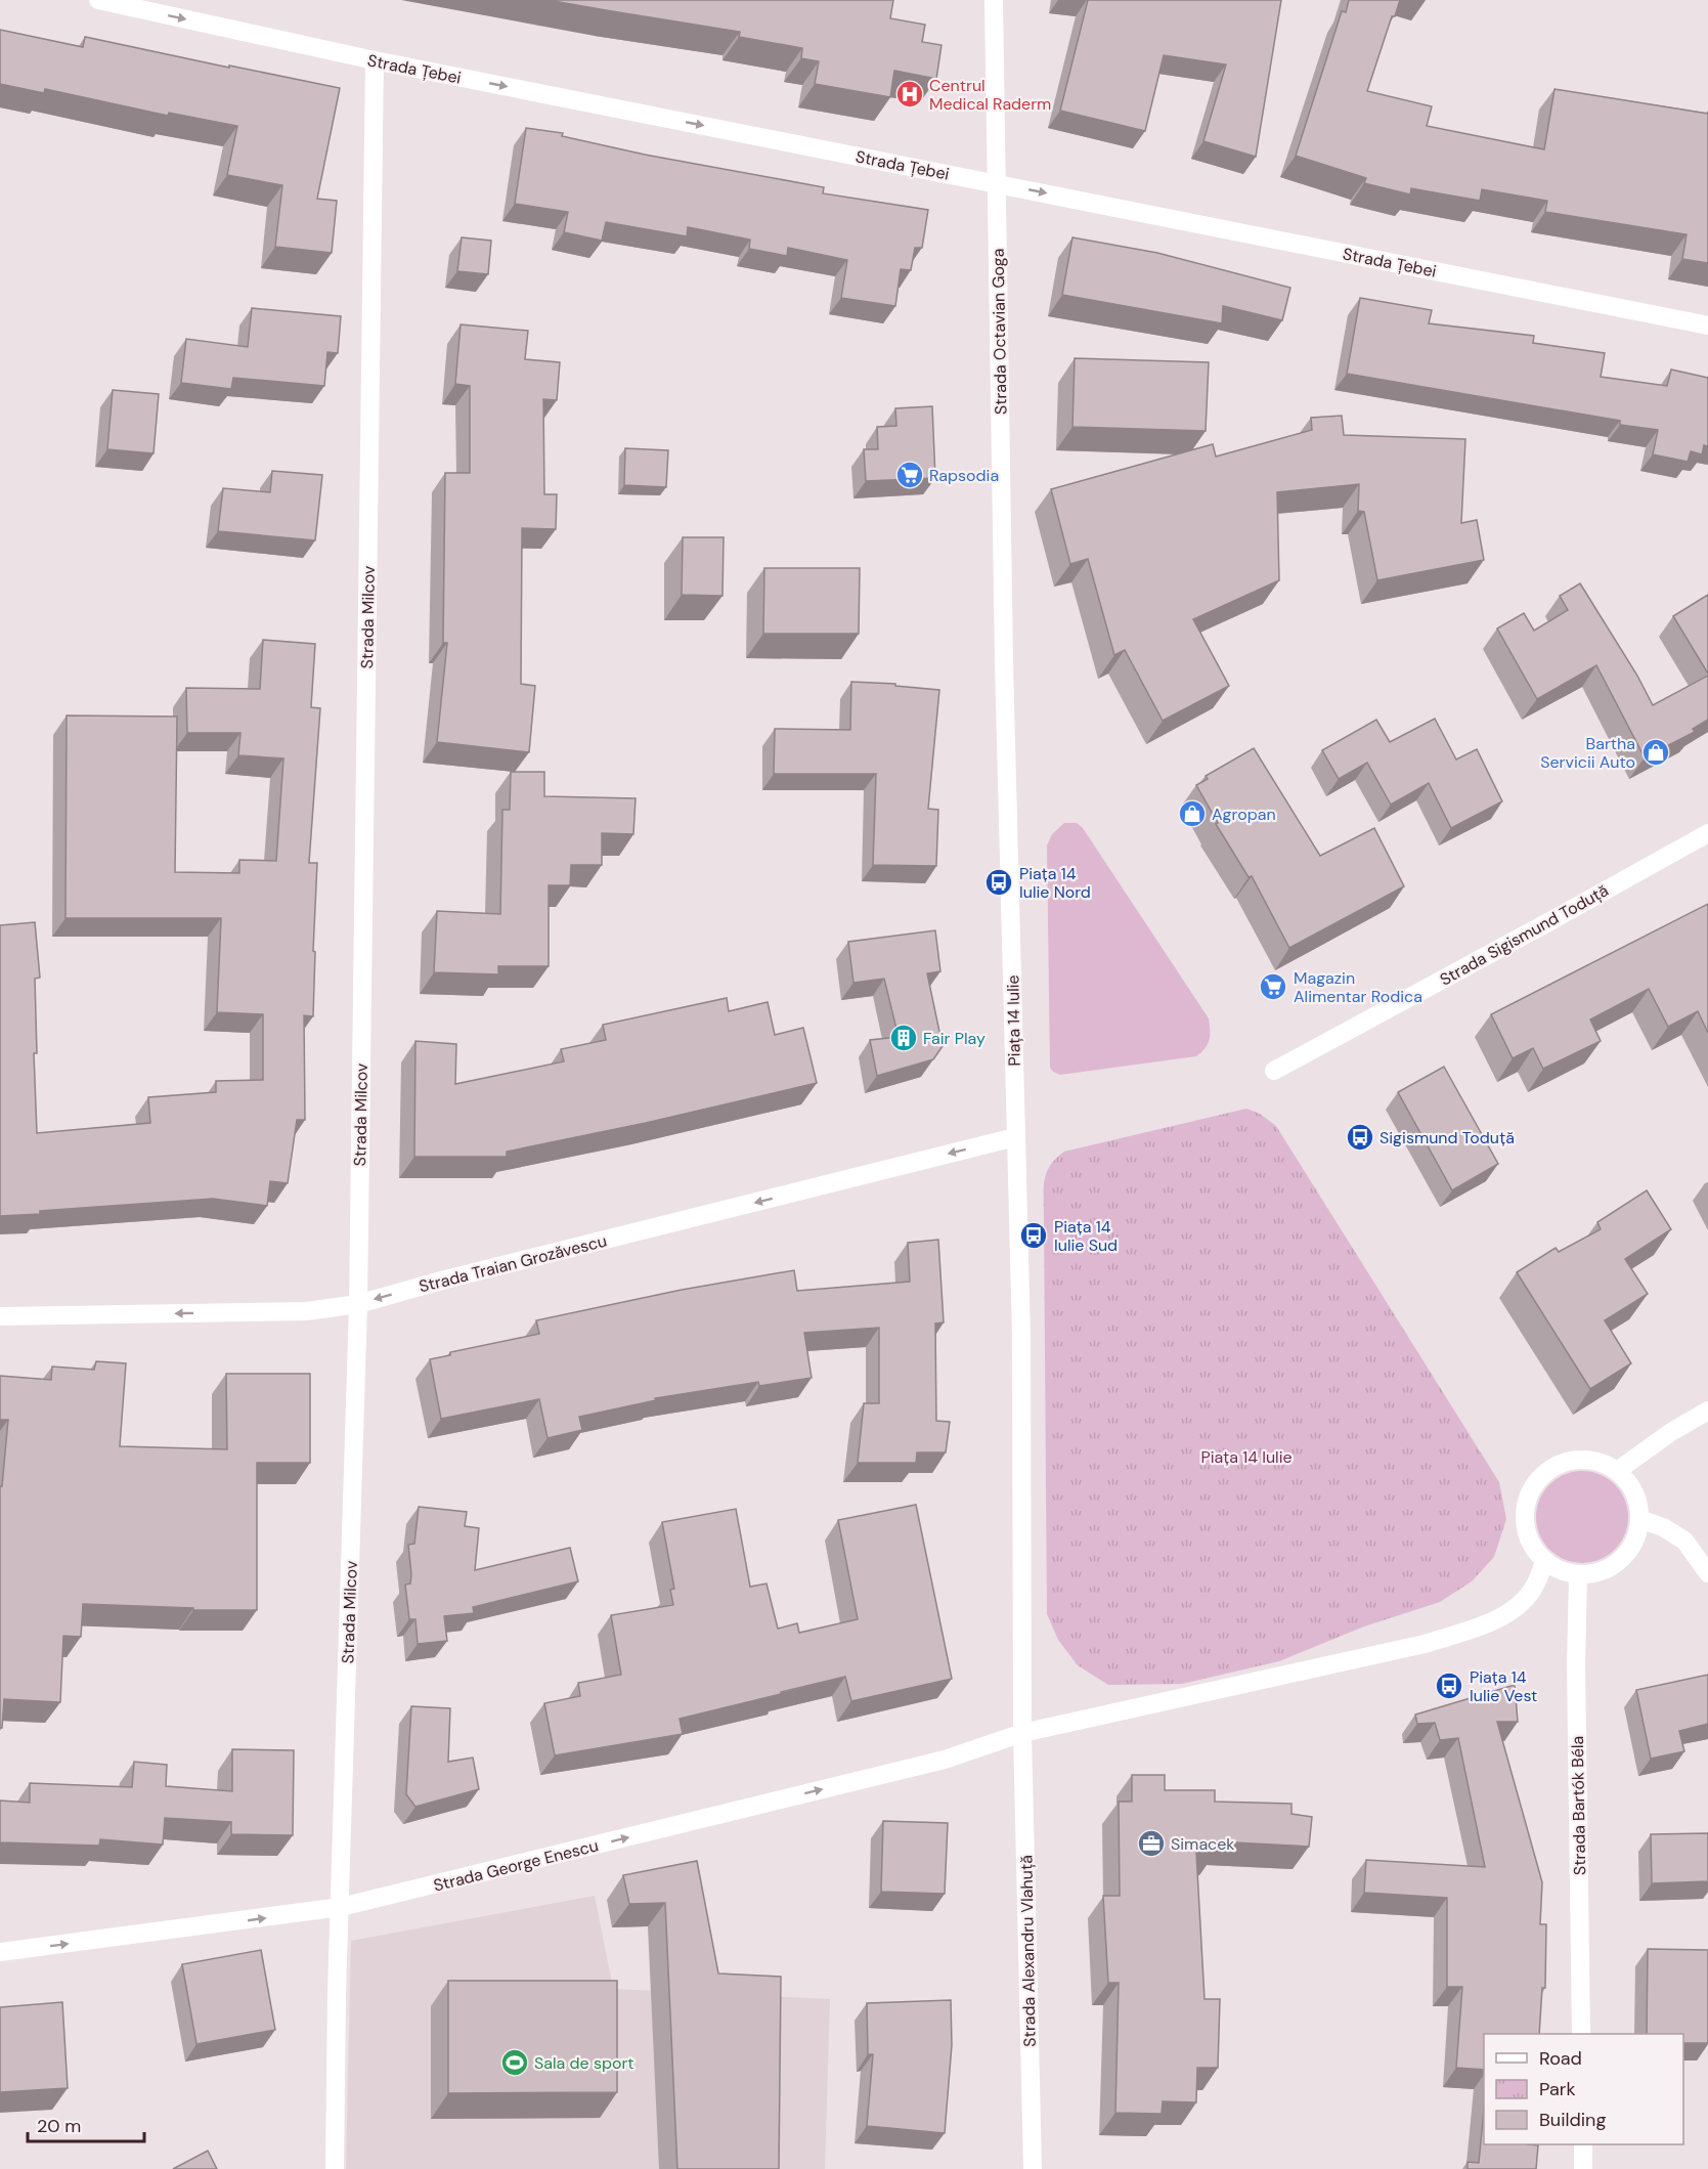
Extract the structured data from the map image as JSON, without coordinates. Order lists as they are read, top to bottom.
{
  "streets": {
    "street": [
      "Strada Țebei",
      "Strada Octavian Goga",
      "Strada Milcov",
      "Strada Sigismund Toduță",
      "Piața 14 Iulie",
      "Strada Traian Grozăvescu",
      "Strada Bartók Béla",
      "Strada George Enescu",
      "Strada Alexandru Vlahuță"
    ]
  },
  "crossings": [
    ["Strada Țebei", "Strada Octavian Goga"],
    ["Strada Țebei", "Strada Milcov"],
    ["Strada Octavian Goga", "Piața 14 Iulie"],
    ["Strada Milcov", "Strada Traian Grozăvescu"],
    ["Strada Milcov", "Strada George Enescu"],
    ["Piața 14 Iulie", "Strada Traian Grozăvescu"],
    ["Piața 14 Iulie", "Strada George Enescu"],
    ["Piața 14 Iulie", "Strada Alexandru Vlahuță"],
    ["Strada George Enescu", "Strada Alexandru Vlahuță"]
  ],
  "one_way": ["Strada Țebei", "Strada Traian Grozăvescu", "Strada George Enescu"],
  "parks": ["Piața 14 Iulie"],
  "places": {
    "hospital": ["Centrul Medical Raderm"],
    "supermarket": ["Rapsodia", "Magazin Alimentar Rodica"],
    "shop": ["Bartha Servicii Auto", "Agropan"],
    "bus stop": [
      "Piața 14 Iulie Nord",
      "Sigismund Toduță",
      "Piața 14 Iulie Sud",
      "Piața 14 Iulie Vest"
    ],
    "building": ["Fair Play"],
    "office": ["Simacek"],
    "sports": ["Sala de sport"]
  },
  "legend": ["Road", "Park", "Building"],
  "scale_bar": "20 m"
}
